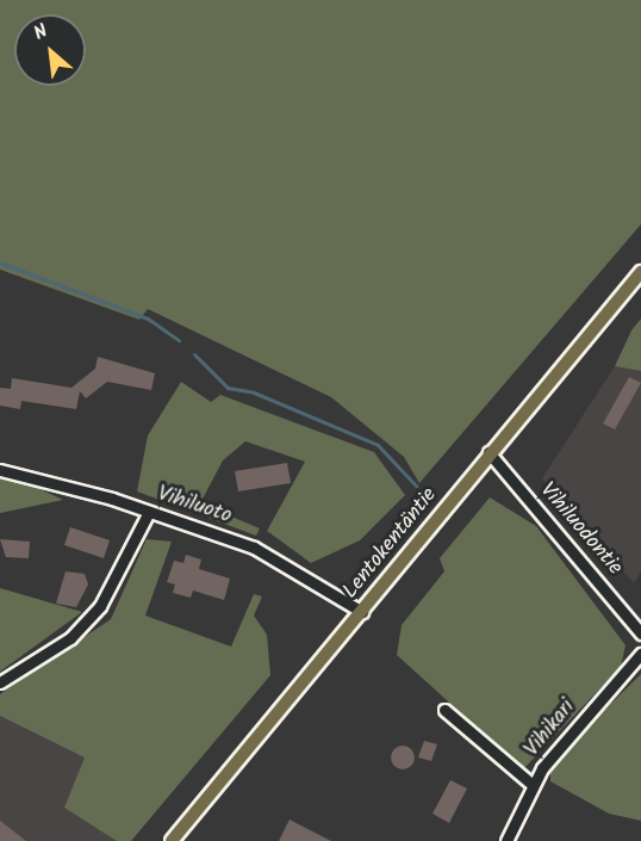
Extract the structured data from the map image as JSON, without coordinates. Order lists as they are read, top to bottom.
{
  "streets": {
    "main road": ["Lentokentäntie"],
    "street": ["Vihiluoto", "Vihiluodontie", "Vihikari"]
  },
  "crossings": [
    ["Vihiluoto", "Lentokentäntie"],
    ["Vihiluodontie", "Lentokentäntie"]
  ],
  "north": "top left"
}
